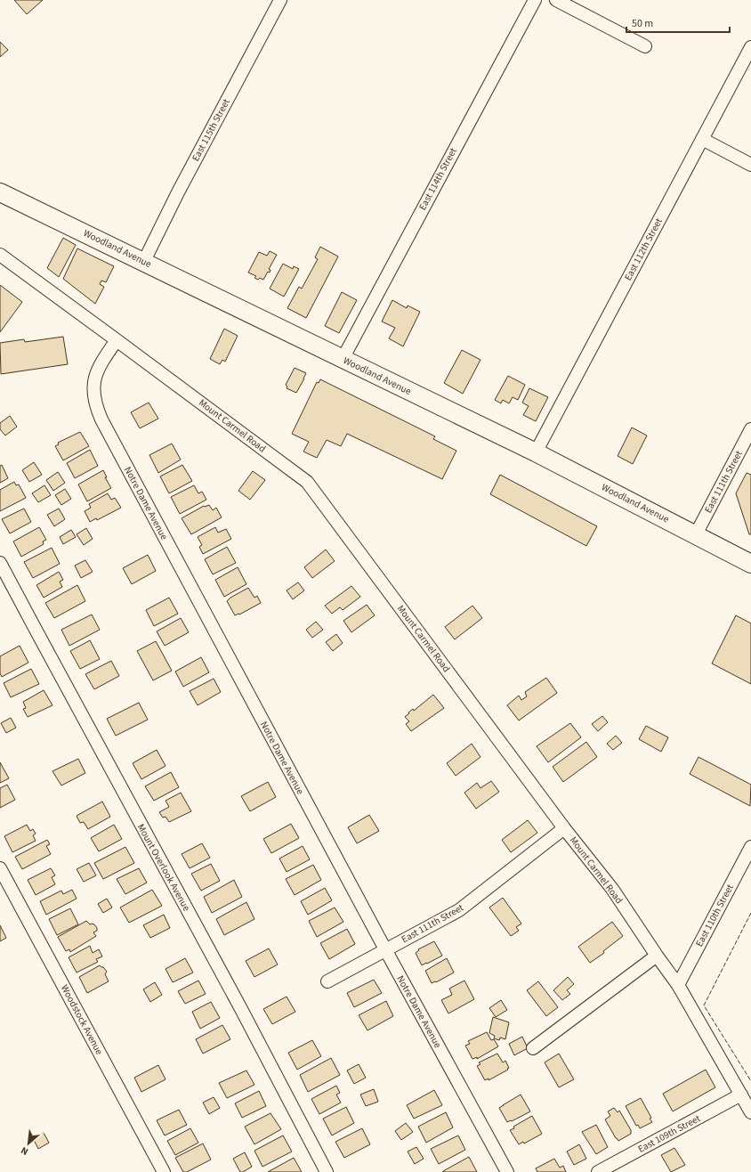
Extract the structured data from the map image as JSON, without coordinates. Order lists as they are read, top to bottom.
{
  "streets": {
    "main road": ["Woodland Avenue"],
    "street": [
      "East 115th Street",
      "East 114th Street",
      "East 112th Street",
      "Mount Carmel Road",
      "East 111th Street",
      "Notre Dame Avenue",
      "Mount Overlook Avenue",
      "East 110th Street",
      "Woodstock Avenue",
      "East 109th Street"
    ]
  },
  "crossings": [
    ["East 115th Street", "Woodland Avenue"],
    ["East 114th Street", "Woodland Avenue"],
    ["Woodland Avenue", "East 112th Street"],
    ["Woodland Avenue", "East 111th Street"],
    ["Mount Carmel Road", "East 111th Street"],
    ["Mount Carmel Road", "Notre Dame Avenue"],
    ["Mount Carmel Road", "East 110th Street"],
    ["Mount Carmel Road", "East 109th Street"],
    ["East 111th Street", "Notre Dame Avenue"]
  ],
  "scale_bar": "50 m",
  "north": "bottom left"
}
